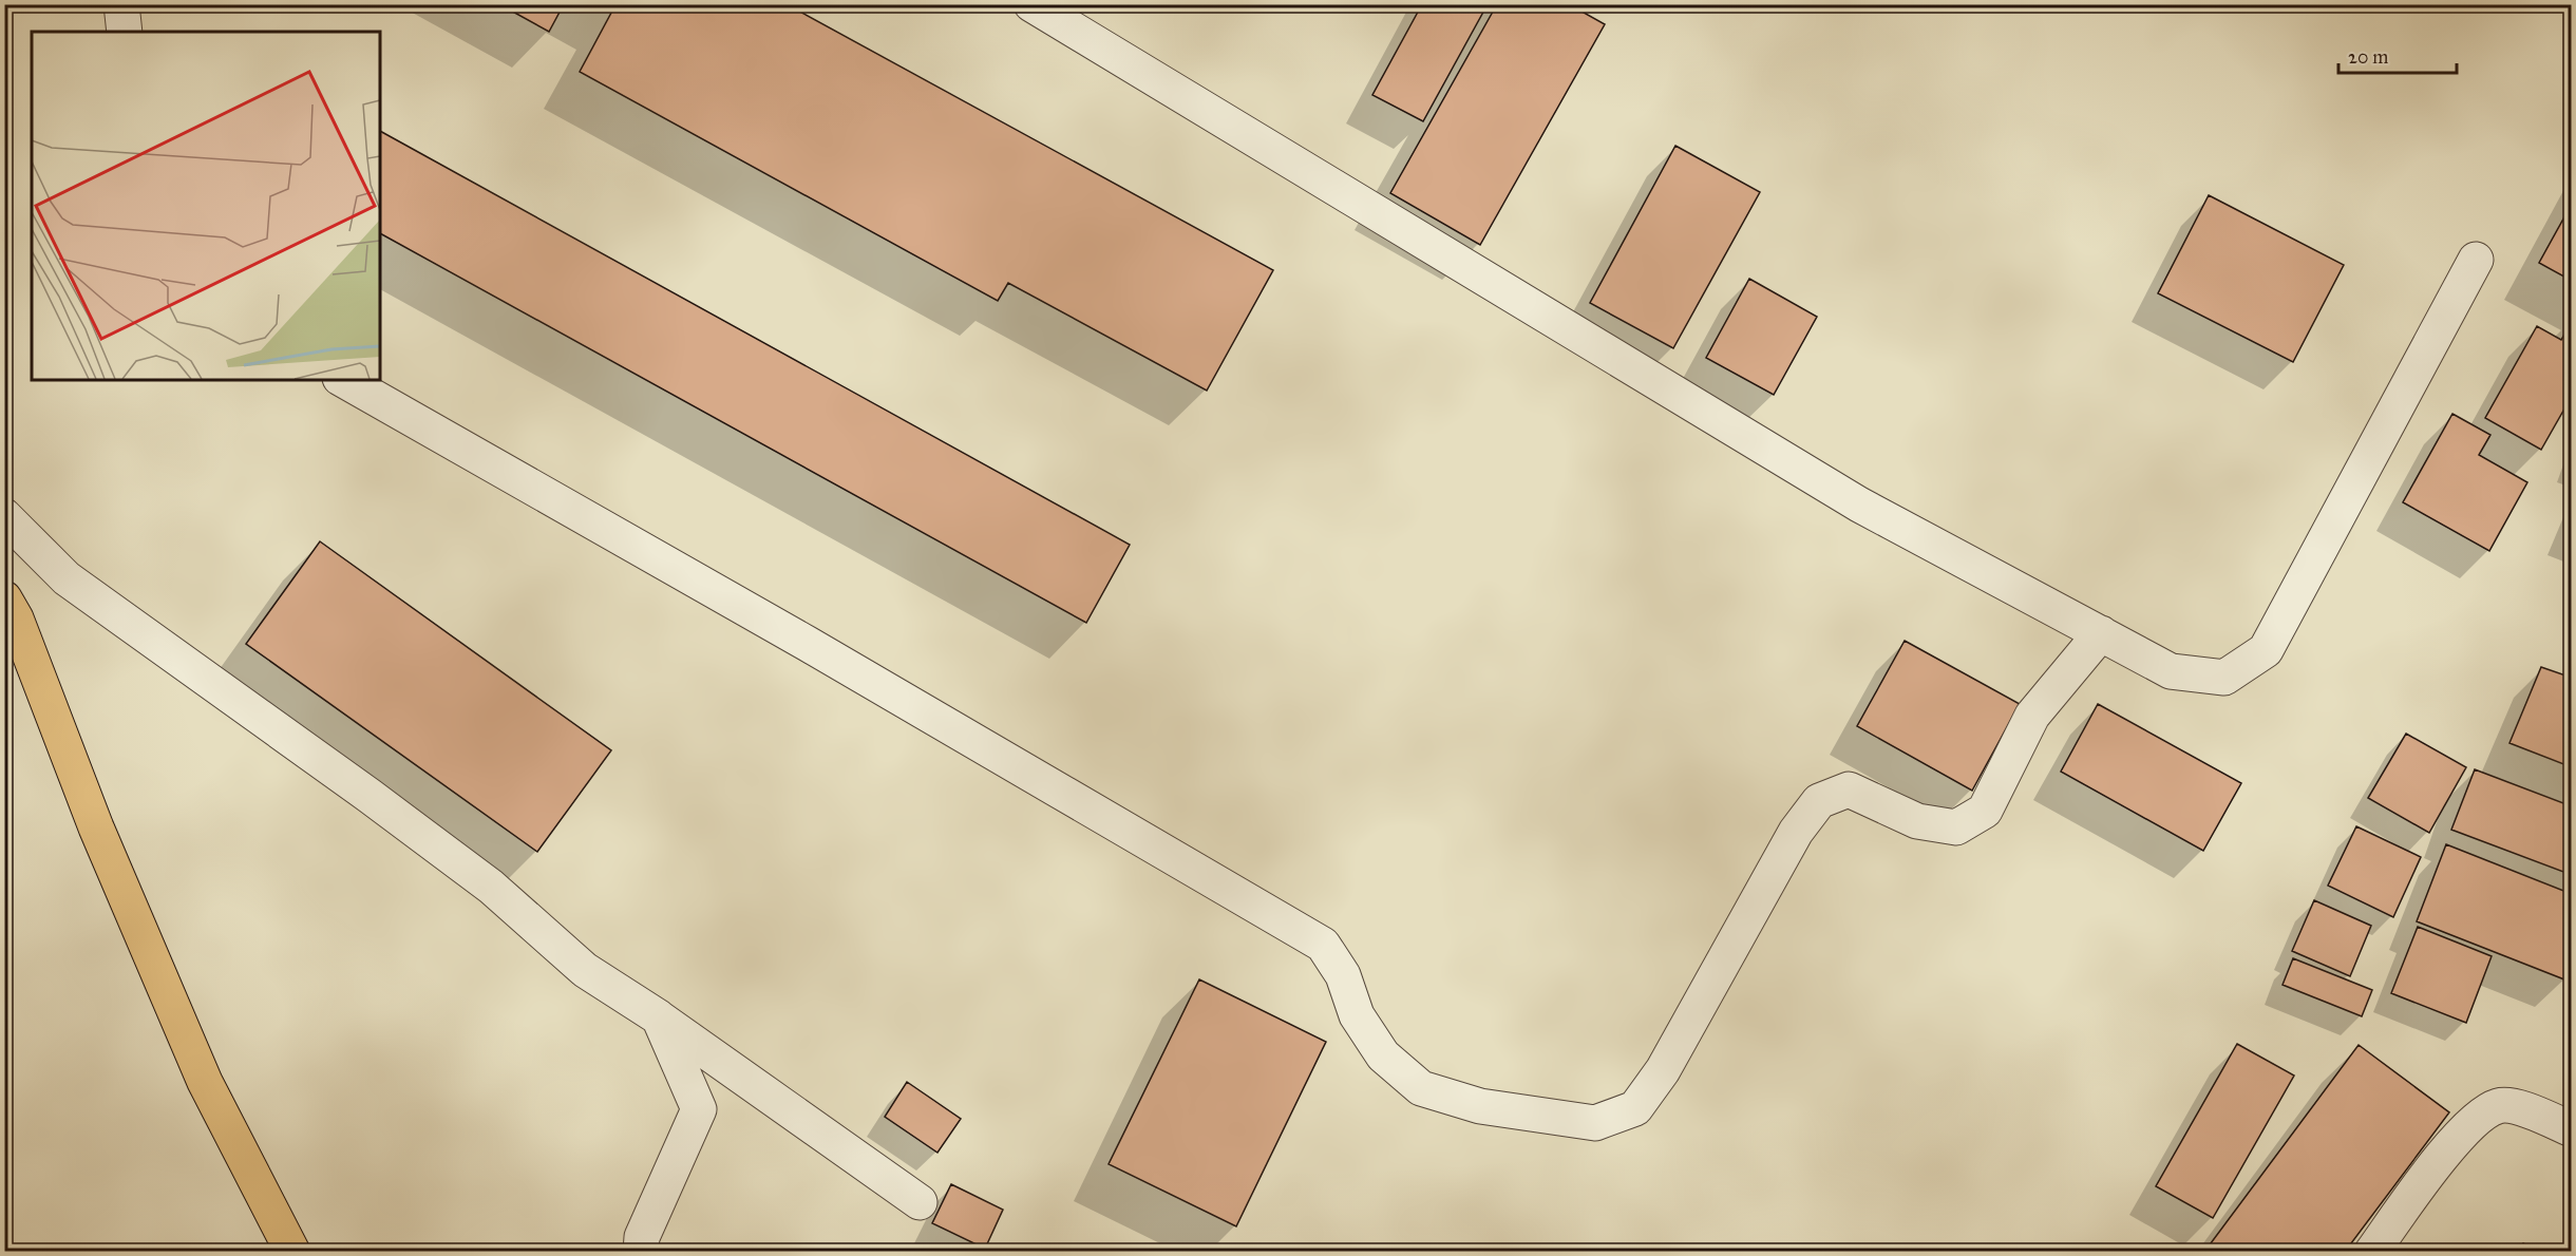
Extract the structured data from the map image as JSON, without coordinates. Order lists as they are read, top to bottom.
{
  "scale_bar": "20 m"
}
